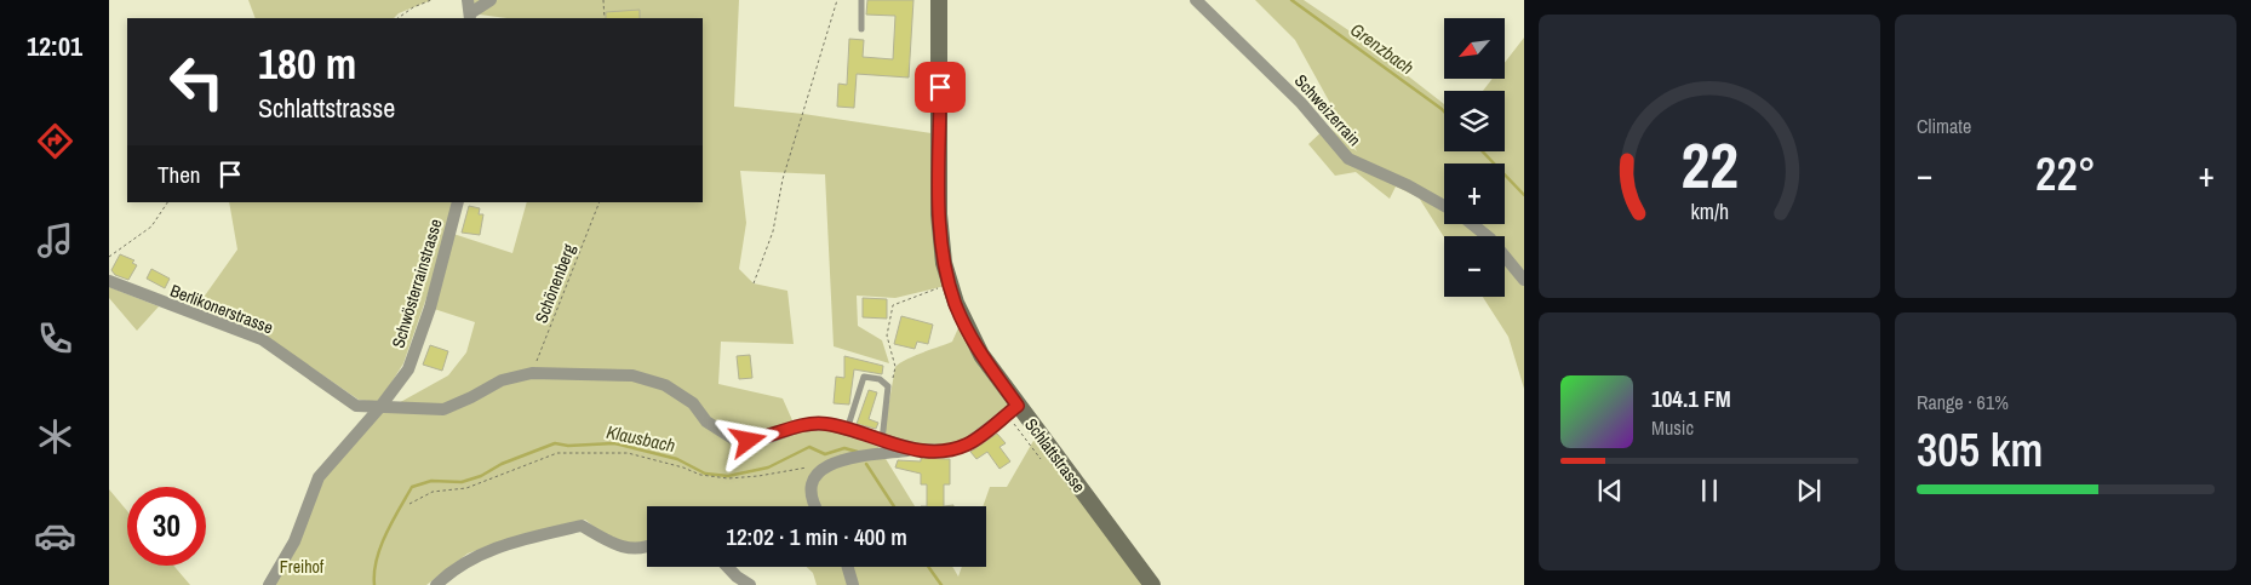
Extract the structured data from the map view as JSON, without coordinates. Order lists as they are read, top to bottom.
{
  "streets": {
    "street": [
      "Schweizerrain",
      "Schwösterrainstrasse",
      "Berlikonerstrasse",
      "Schlattstrasse"
    ],
    "path": ["Schönenberg"]
  },
  "crossings": [
    ["Schwösterrainstrasse", "Berlikonerstrasse"],
    ["Schönenberg", "Berlikonerstrasse"]
  ],
  "water": ["Grenzbach", "Klausbach"],
  "parks": ["Freihof"],
  "north": "bottom left",
  "page": {
    "tabs": "12:01",
    "tile": [
      "Climate",
      ["Range · 61%", "305 km"]
    ],
    "map_buttons": ["+", "−"],
    "turn": ["180 m", "Schlattstrasse"],
    "then": "Then",
    "heat": ["−", "22°", "+"],
    "song": ["104.1 FM", "Music"],
    "limit": "30",
    "trip": "12:02 · 1 min · 400 m",
    "gauge": ["22", "km/h"]
  }
}
